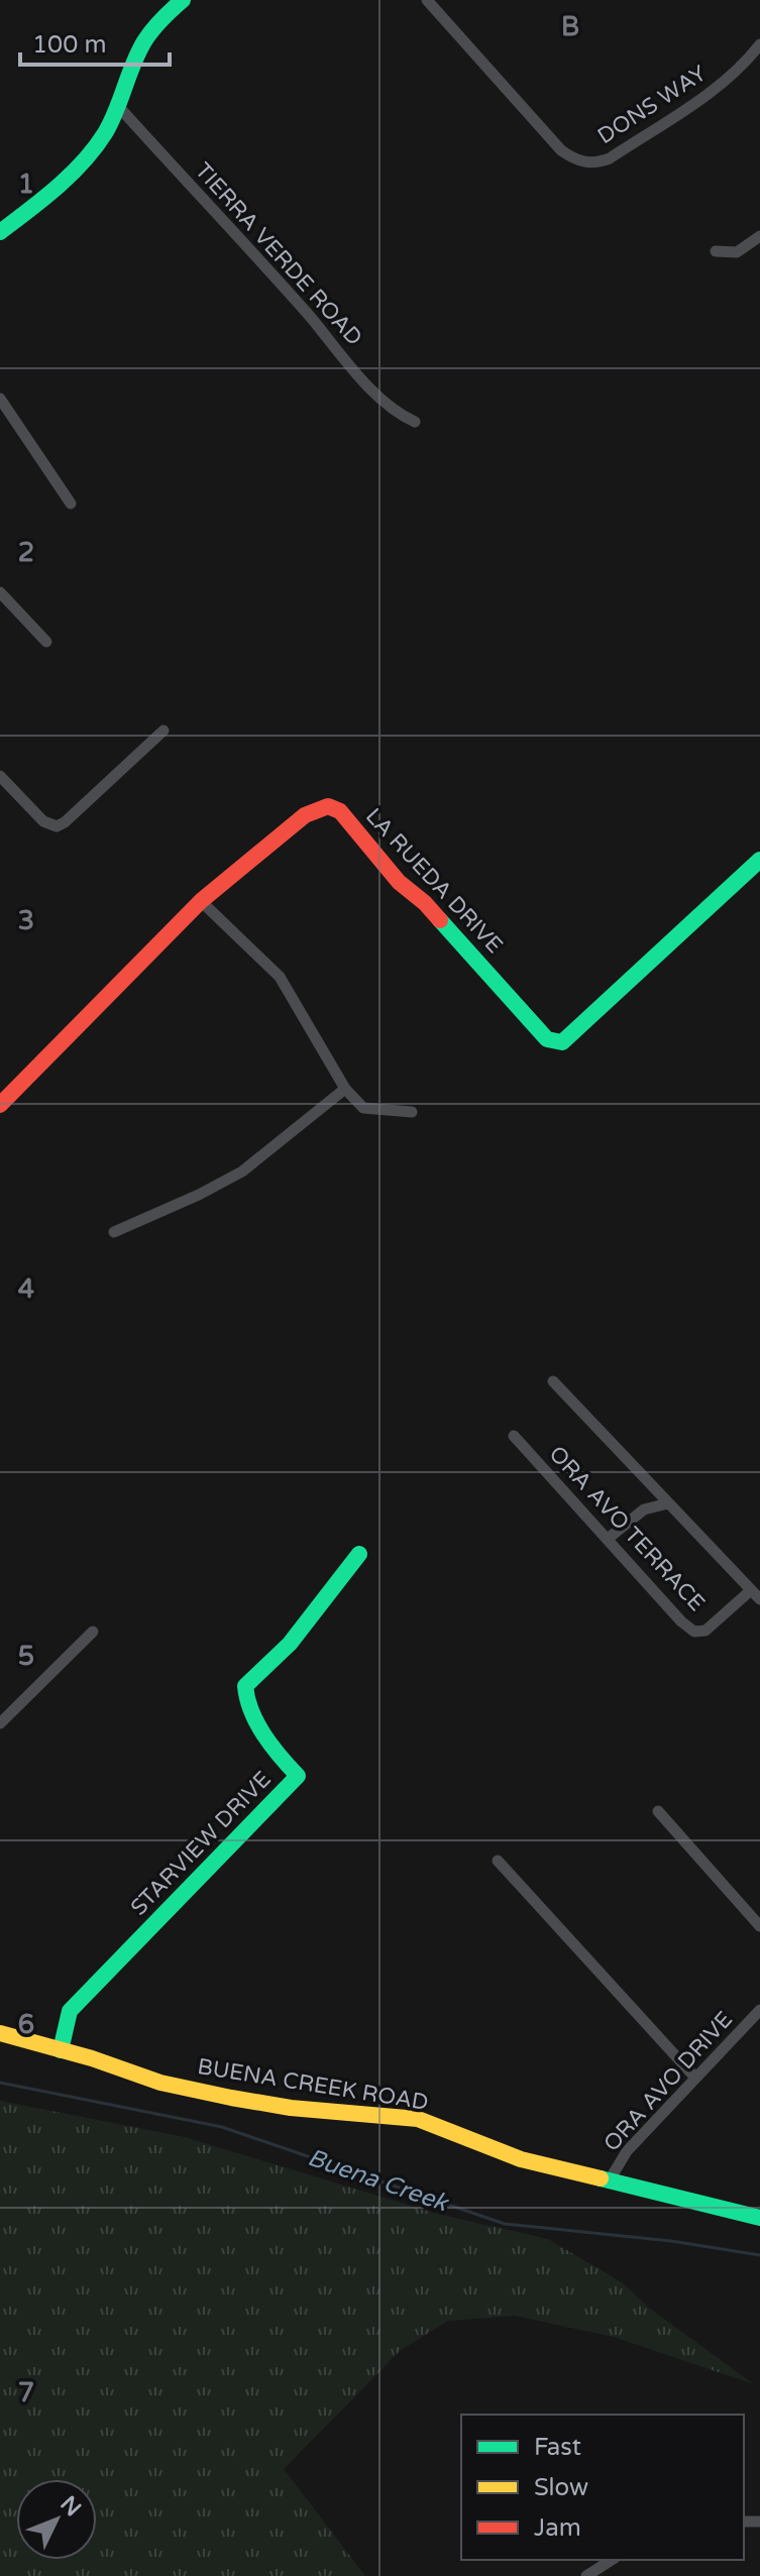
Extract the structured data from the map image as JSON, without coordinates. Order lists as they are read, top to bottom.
{
  "streets": {
    "street": [
      "DONS WAY",
      "TIERRA VERDE ROAD",
      "LA RUEDA DRIVE",
      "ORA AVO TERRACE",
      "STARVIEW DRIVE",
      "ORA AVO DRIVE",
      "BUENA CREEK ROAD"
    ]
  },
  "crossings": [
    ["STARVIEW DRIVE", "BUENA CREEK ROAD"],
    ["ORA AVO DRIVE", "BUENA CREEK ROAD"]
  ],
  "water": ["Buena Creek"],
  "legend": ["Fast", "Slow", "Jam"],
  "scale_bar": "100 m",
  "north": "top right",
  "grid": {
    "columns": ["B"],
    "rows": [
      "1",
      "2",
      "3",
      "4",
      "5",
      "6",
      "7"
    ]
  }
}
